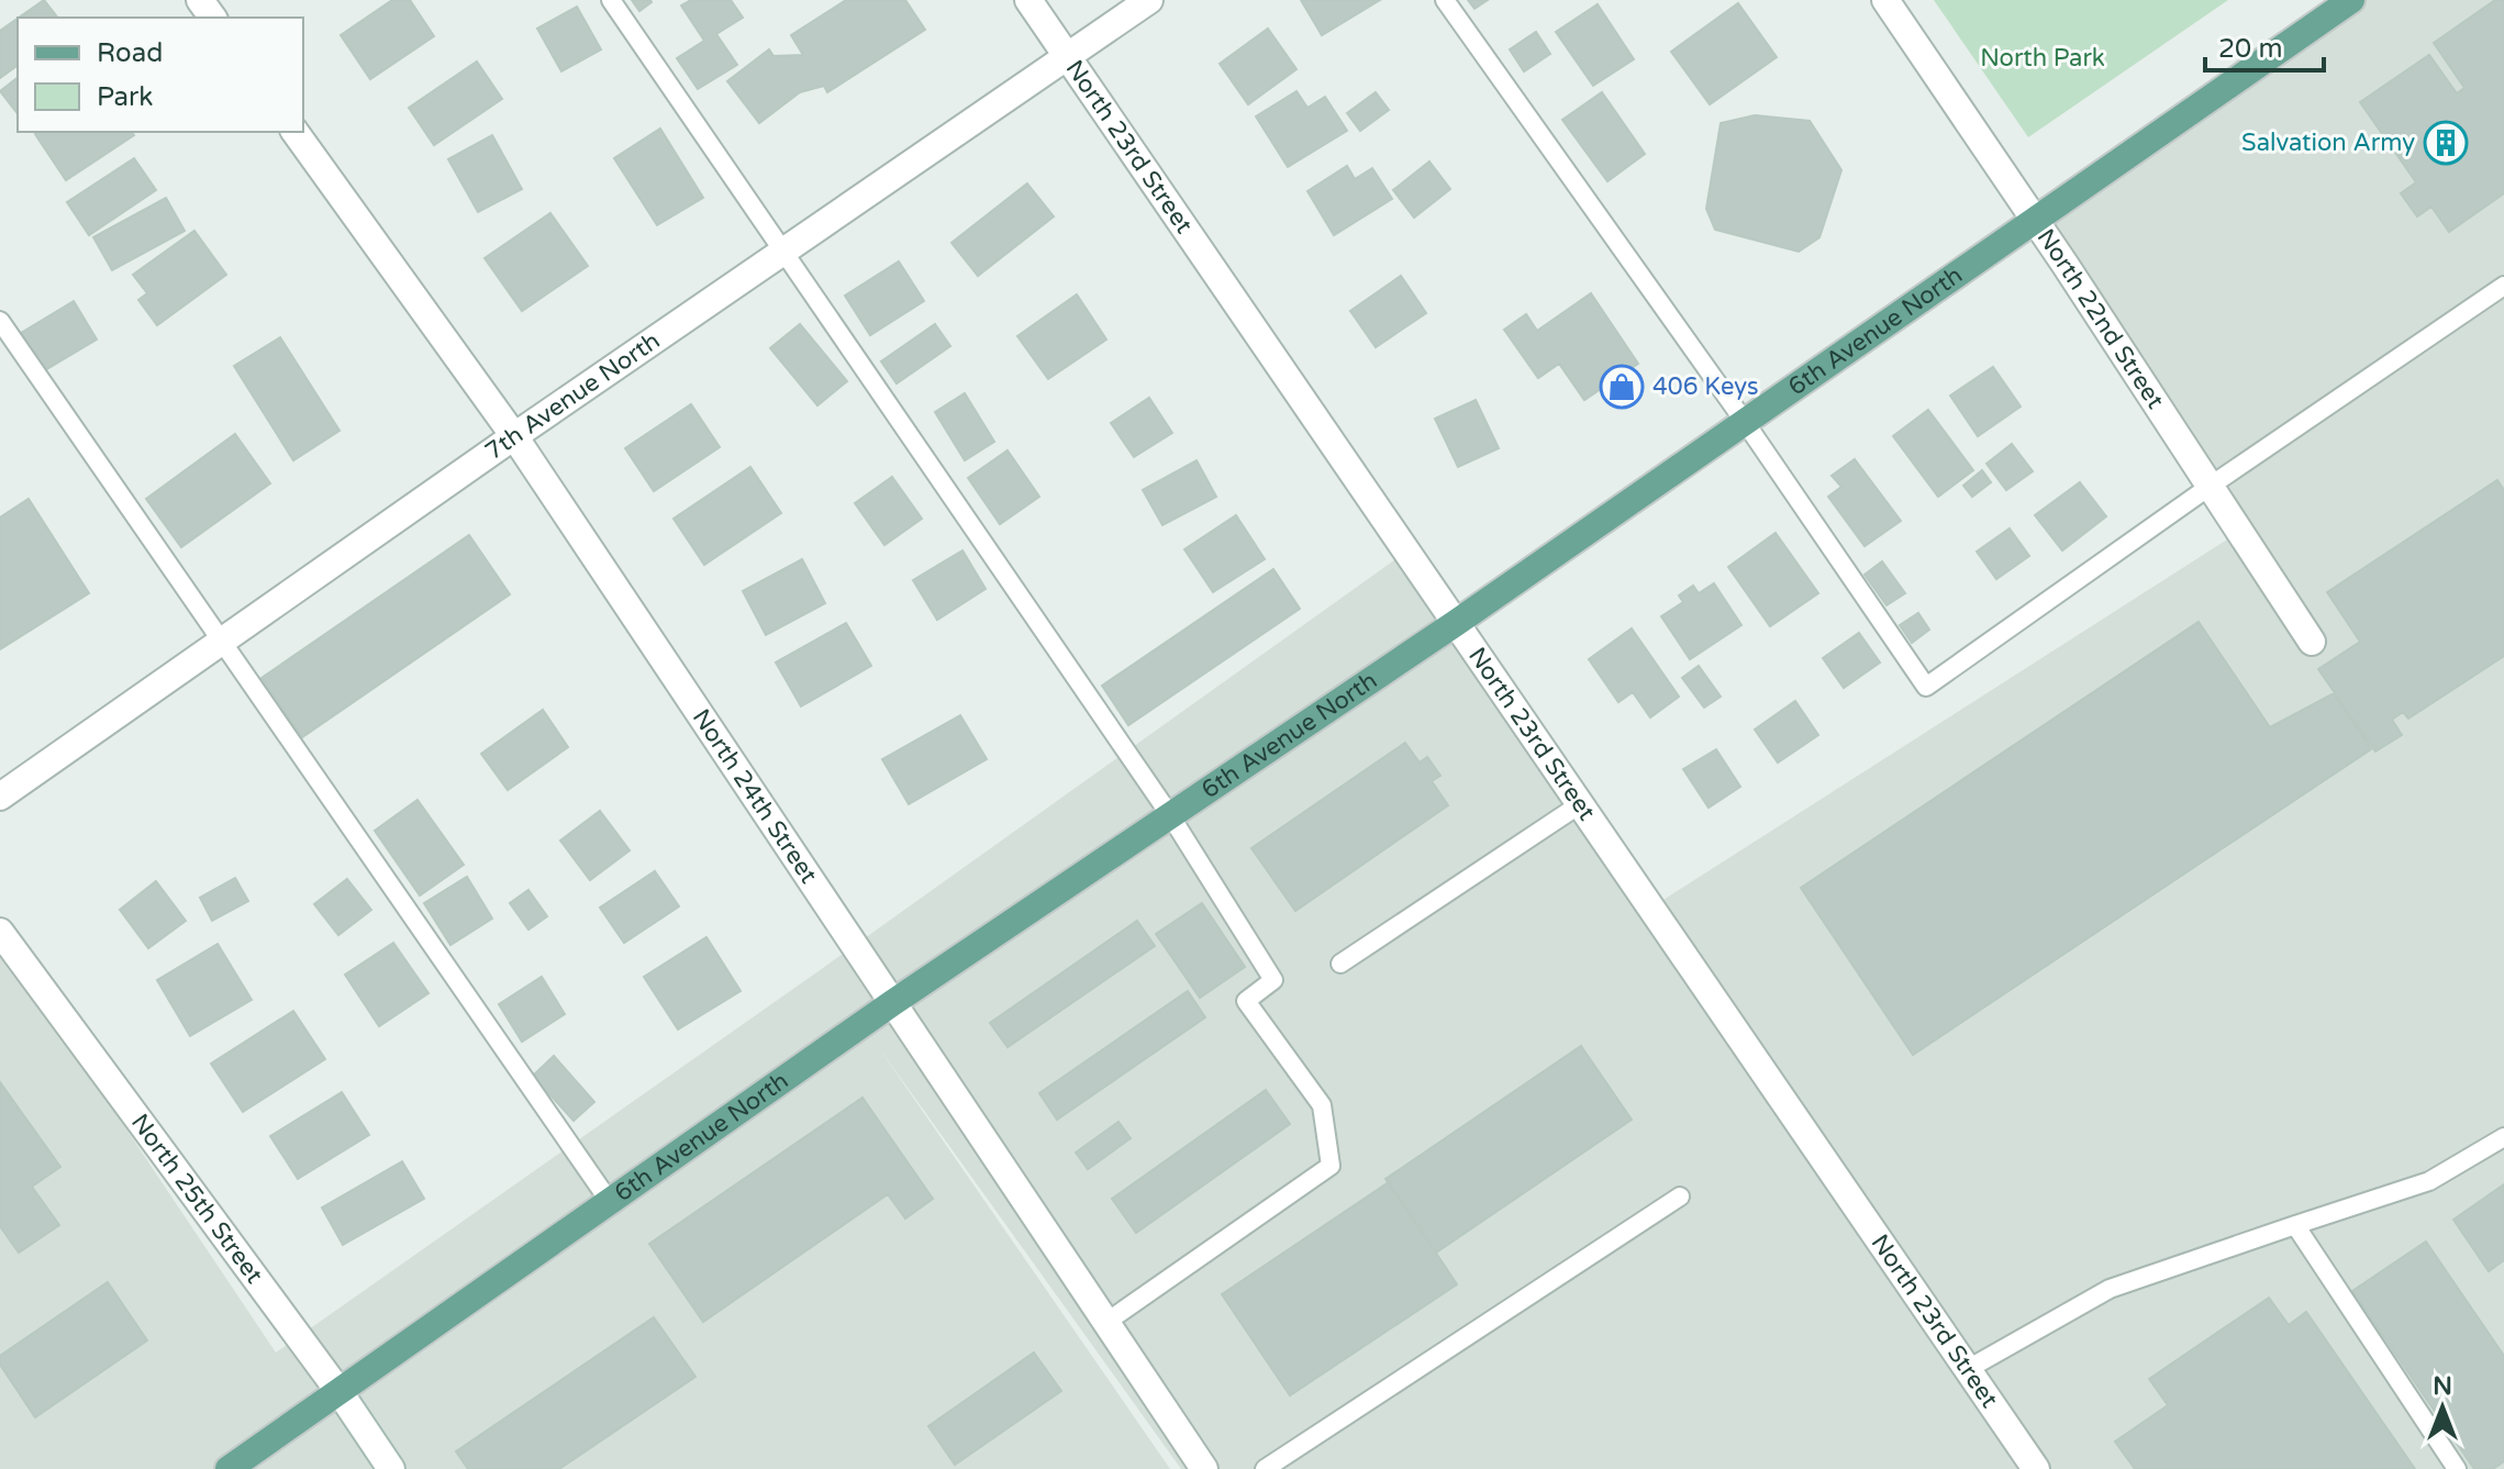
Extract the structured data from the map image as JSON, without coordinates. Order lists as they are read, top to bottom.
{
  "streets": {
    "main road": ["6th Avenue North"],
    "street": [
      "North 23rd Street",
      "North 22nd Street",
      "7th Avenue North",
      "North 24th Street",
      "North 25th Street"
    ]
  },
  "crossings": [
    ["North 23rd Street", "6th Avenue North"],
    ["North 23rd Street", "7th Avenue North"],
    ["North 22nd Street", "6th Avenue North"],
    ["6th Avenue North", "North 24th Street"],
    ["6th Avenue North", "North 25th Street"],
    ["7th Avenue North", "North 24th Street"]
  ],
  "parks": ["North Park"],
  "places": {
    "building": ["Salvation Army"],
    "shop": ["406 Keys"]
  },
  "legend": ["Road", "Park"],
  "scale_bar": "20 m",
  "north": "top"
}
